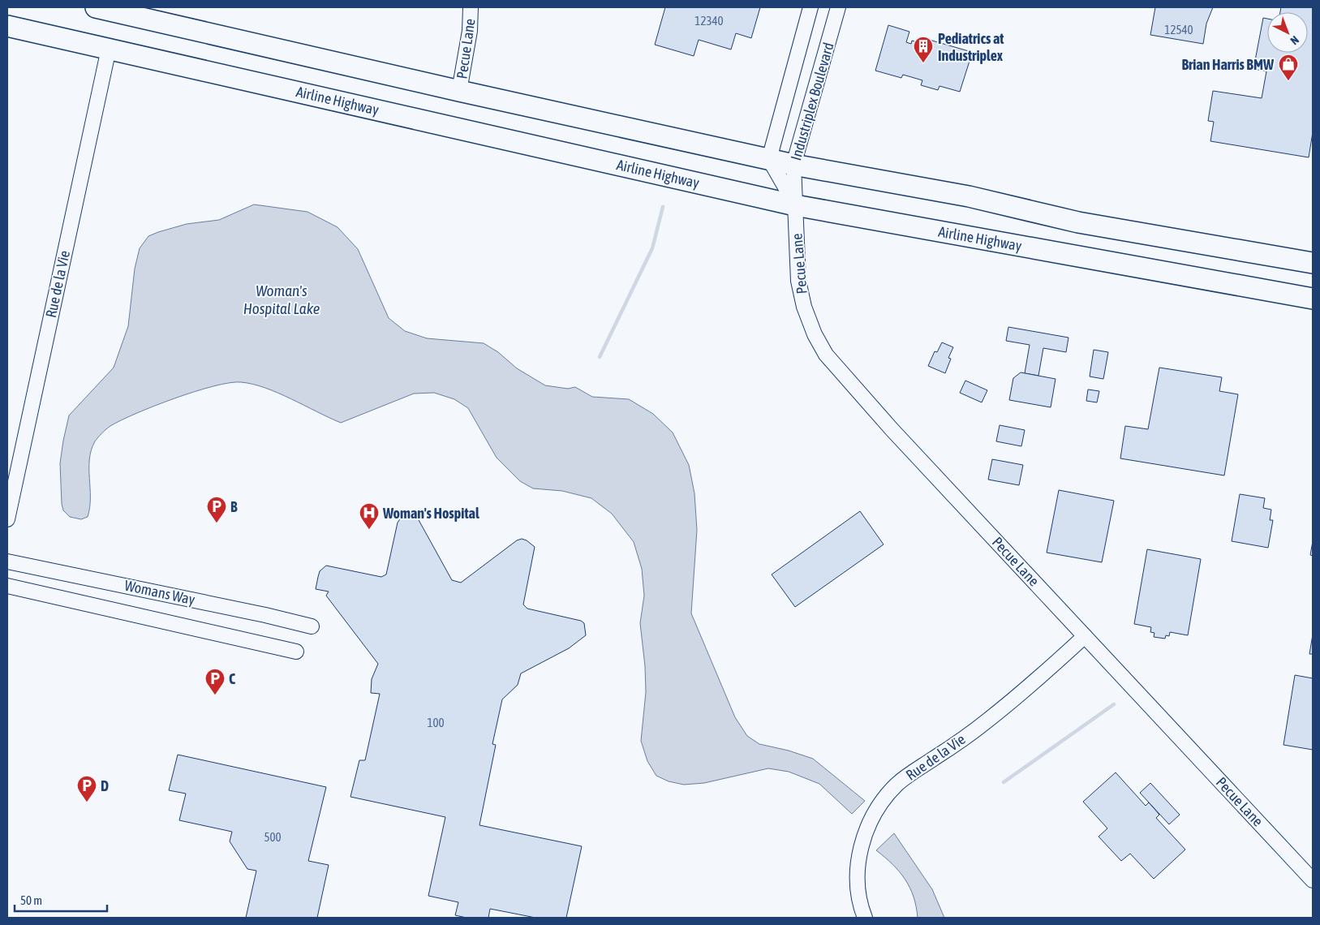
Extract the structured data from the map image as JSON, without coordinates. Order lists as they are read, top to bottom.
{
  "streets": {
    "highway": ["Airline Highway"],
    "street": [
      "Pecue Lane",
      "Industriplex Boulevard",
      "Rue de la Vie",
      "Womans Way"
    ]
  },
  "crossings": [
    ["Pecue Lane", "Airline Highway"],
    ["Pecue Lane", "Industriplex Boulevard"],
    ["Pecue Lane", "Rue de la Vie"],
    ["Airline Highway", "Industriplex Boulevard"],
    ["Airline Highway", "Rue de la Vie"]
  ],
  "water": ["Woman's Hospital Lake"],
  "places": {
    "building": ["Pediatrics at Industriplex"],
    "shop": ["Brian Harris BMW"],
    "parking": ["B", "C", "D"],
    "hospital": ["Woman's Hospital"]
  },
  "house_numbers": [
    "12340",
    "12540",
    "100",
    "500"
  ],
  "scale_bar": "50 m",
  "north": "bottom right"
}
